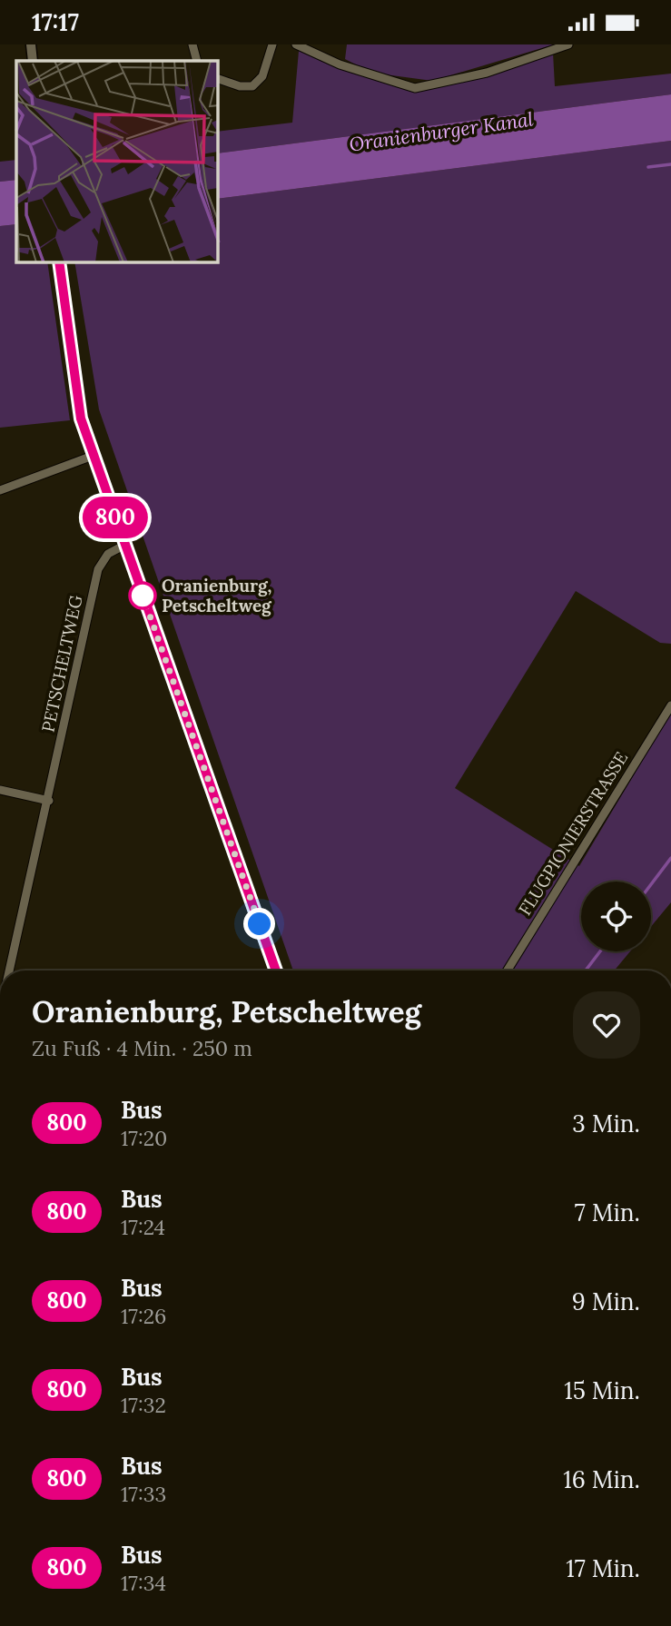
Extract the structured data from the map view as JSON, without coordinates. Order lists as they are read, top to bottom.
{
  "streets": {
    "street": ["PETSCHELTWEG", "FLUGPIONIERSTRASSE"]
  },
  "water": ["Oranienburger Kanal"],
  "places": ["Oranienburg, Petscheltweg"],
  "lines": ["bus line 800"],
  "page": {
    "status": "17:17",
    "on_map": "800",
    "heading": ["Oranienburg, Petscheltweg", "Zu Fuß · 4 Min. · 250 m"],
    "list": [
      {
        "mark": "800",
        "name": "Bus",
        "note": "17:20",
        "value": "3 Min."
      },
      {
        "mark": "800",
        "name": "Bus",
        "note": "17:24",
        "value": "7 Min."
      },
      {
        "mark": "800",
        "name": "Bus",
        "note": "17:26",
        "value": "9 Min."
      },
      {
        "mark": "800",
        "name": "Bus",
        "note": "17:32",
        "value": "15 Min."
      },
      {
        "mark": "800",
        "name": "Bus",
        "note": "17:33",
        "value": "16 Min."
      },
      {
        "mark": "800",
        "name": "Bus",
        "note": "17:34",
        "value": "17 Min."
      }
    ]
  }
}
